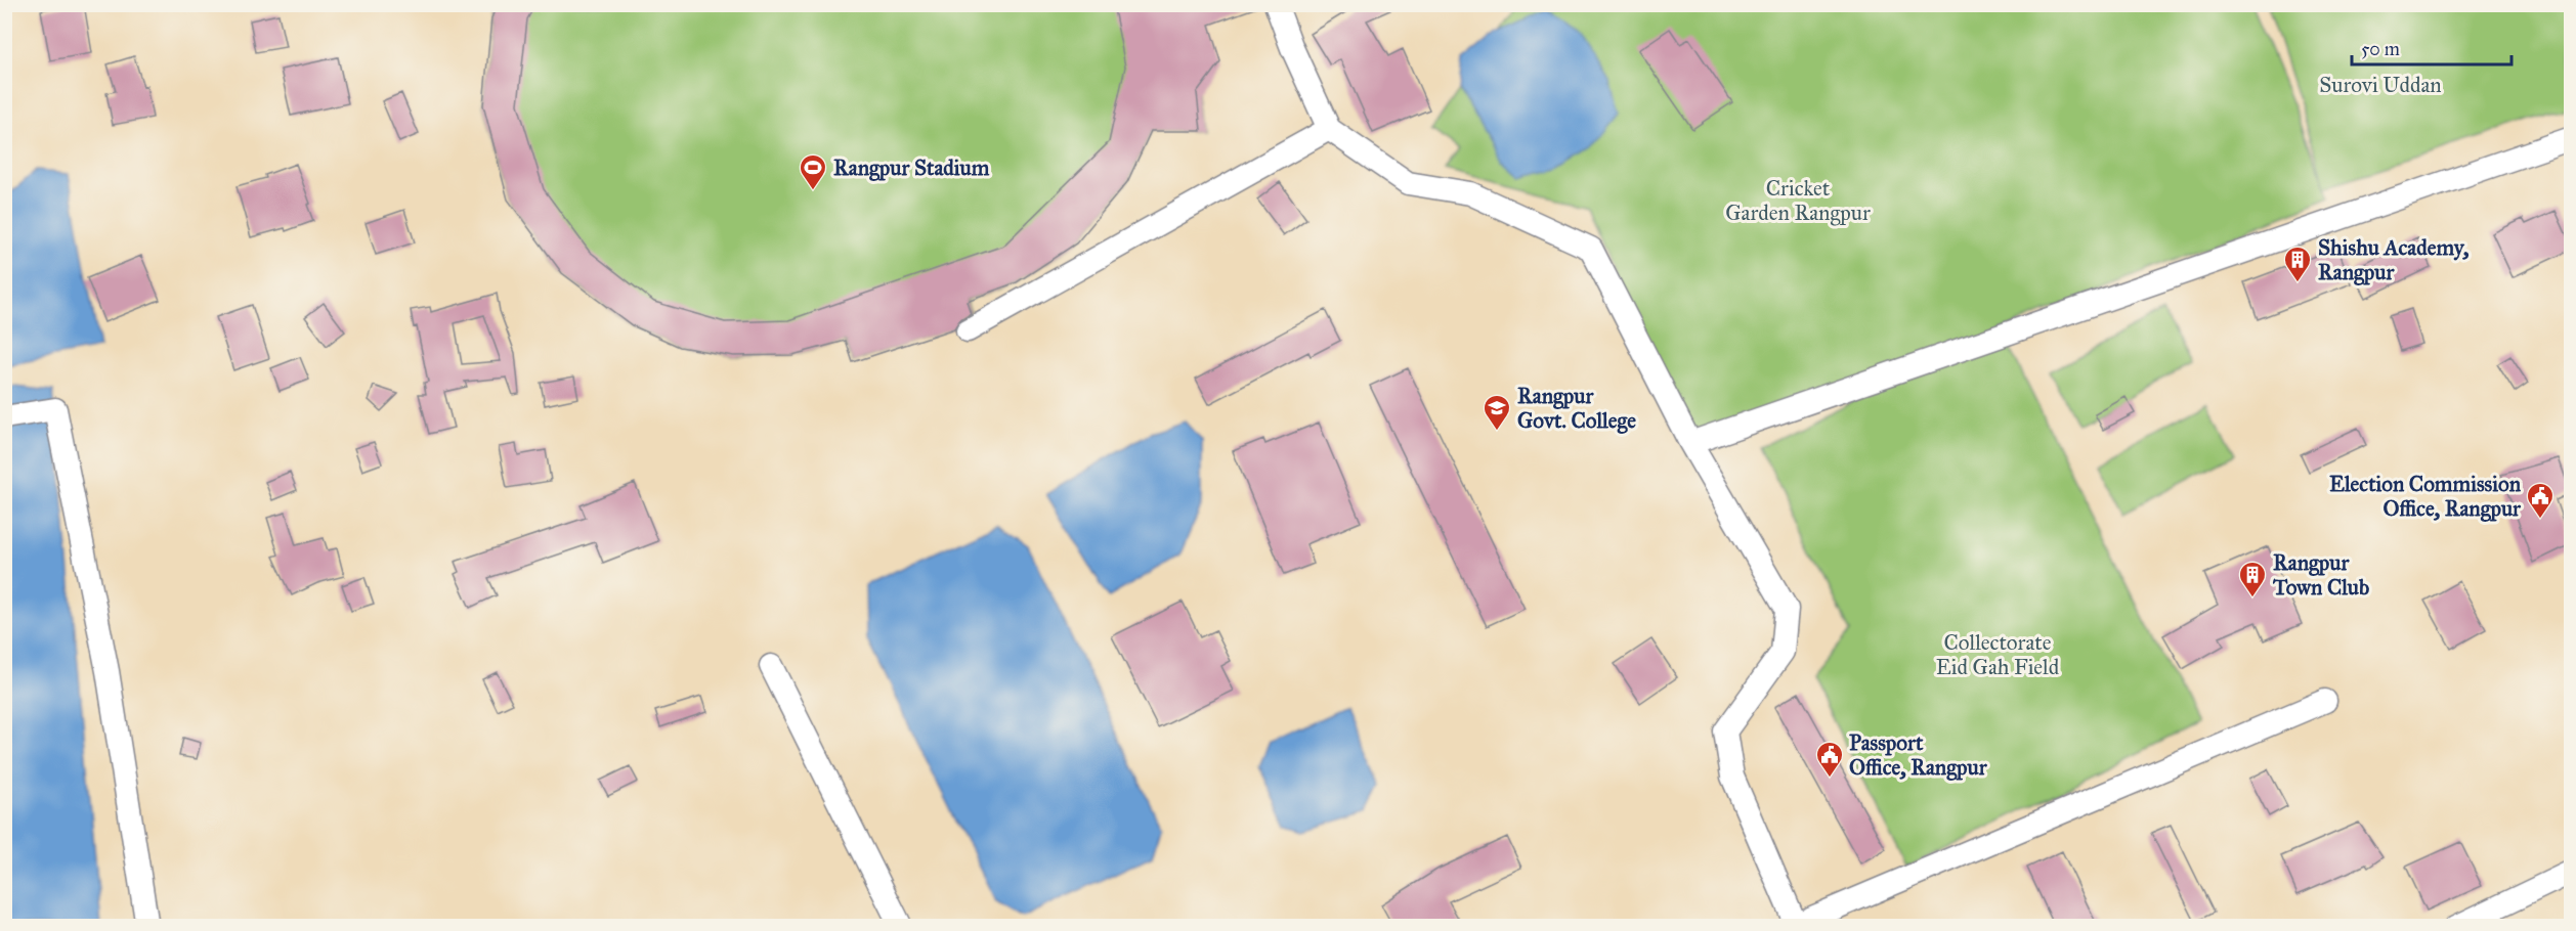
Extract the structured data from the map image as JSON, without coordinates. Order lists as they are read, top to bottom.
{
  "parks": ["Surovi Uddan", "Cricket Garden Rangpur", "Collectorate Eid Gah Field"],
  "places": {
    "sports": ["Rangpur Stadium"],
    "building": ["Shishu Academy, Rangpur", "Rangpur Town Club"],
    "school or university": ["Rangpur Govt. College"],
    "public building": ["Election Commission Office, Rangpur", "Passport Office, Rangpur"]
  },
  "scale_bar": "50 m"
}
